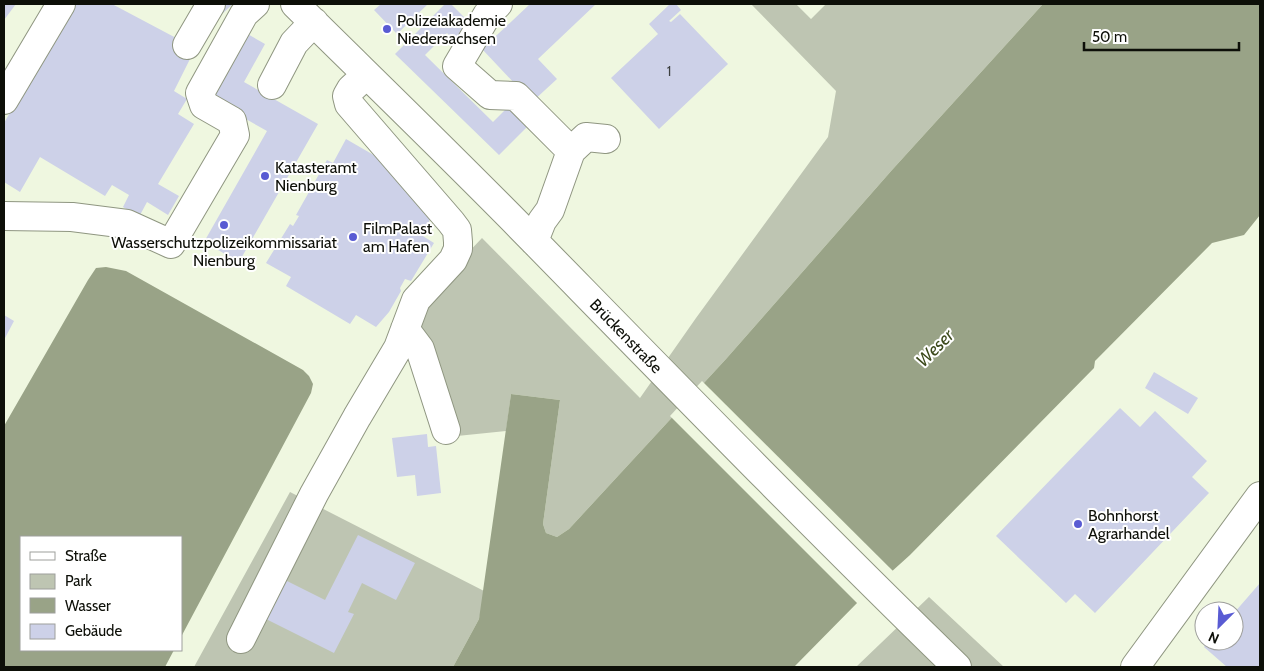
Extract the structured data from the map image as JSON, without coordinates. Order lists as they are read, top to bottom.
{
  "streets": {
    "street": ["Brückenstraße"]
  },
  "water": ["Weser"],
  "places": [
    "Polizeiakademie Niedersachsen",
    "Katasteramt Nienburg",
    "Wasserschutzpolizeikommissariat Nienburg",
    "FilmPalast am Hafen",
    "Bohnhorst Agrarhandel"
  ],
  "house_numbers": ["1"],
  "legend": [
    "Straße",
    "Park",
    "Wasser",
    "Gebäude"
  ],
  "scale_bar": "50 m",
  "north": "bottom left"
}
